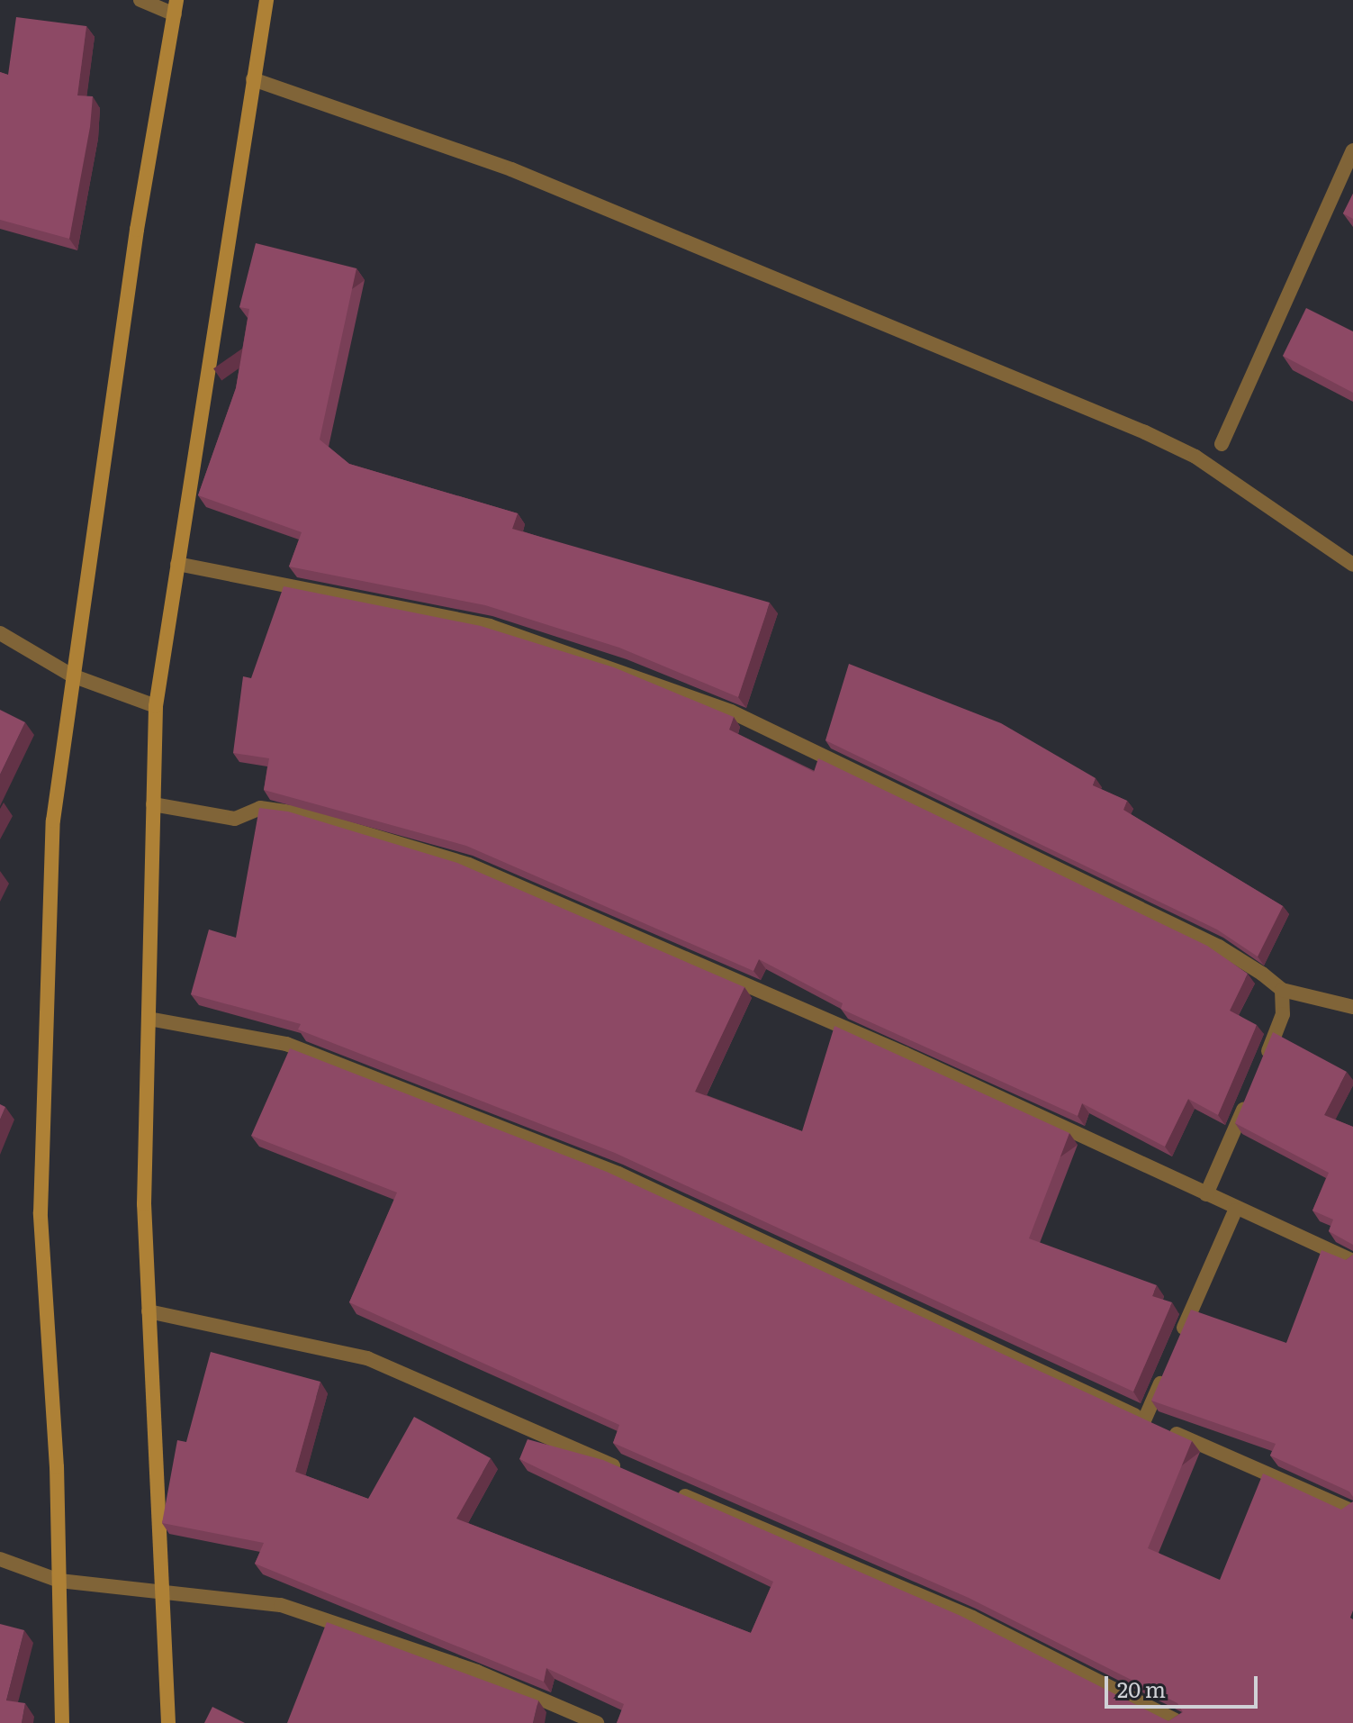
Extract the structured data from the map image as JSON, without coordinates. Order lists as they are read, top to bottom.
{
  "scale_bar": "20 m"
}
